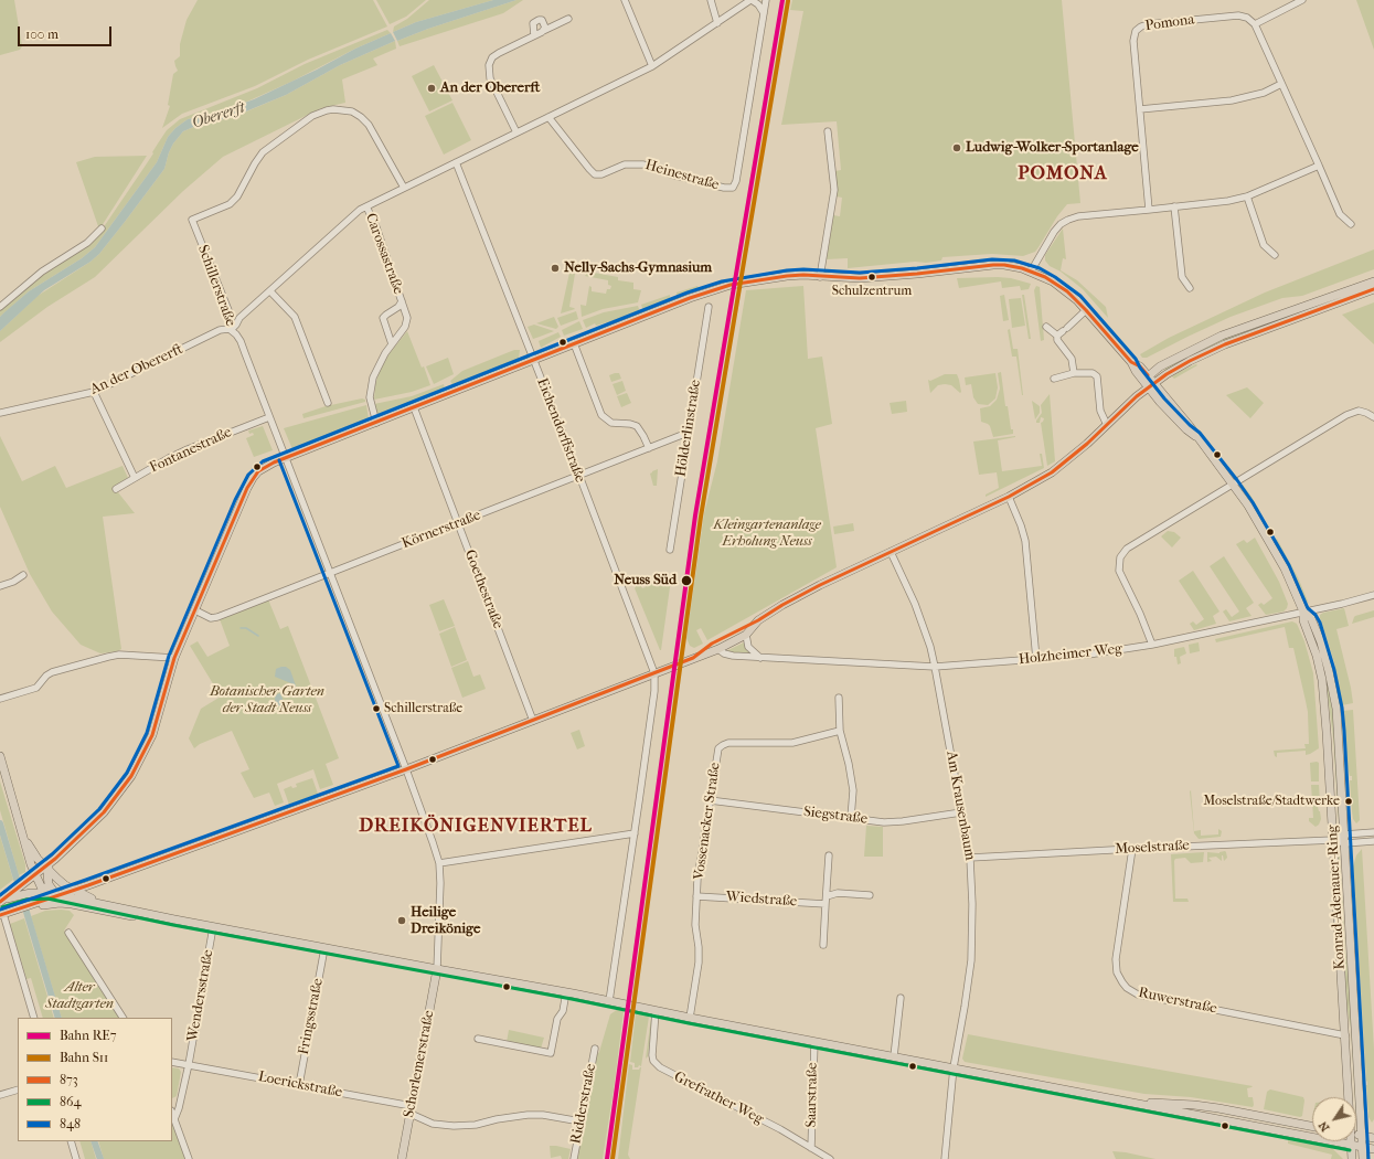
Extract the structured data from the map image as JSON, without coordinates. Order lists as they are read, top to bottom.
{
  "streets": {
    "main road": ["Konrad-Adenauer-Ring", "Schorlemerstraße"],
    "street": [
      "Pomona",
      "Heinestraße",
      "Carossastraße",
      "Schillerstraße",
      "An der Obererft",
      "Hölderlinstraße",
      "Eichendorffstraße",
      "Fontanestraße",
      "Körnerstraße",
      "Goethestraße",
      "Holzheimer Weg",
      "Am Krausenbaum",
      "Siegstraße",
      "Vossenacker Straße",
      "Moselstraße",
      "Wiedstraße",
      "Wendersstraße",
      "Ruwerstraße",
      "Fringsstraße",
      "Loerickstraße",
      "Saarstraße",
      "Grefrather Weg",
      "Ridderstraße"
    ]
  },
  "crossings": [
    ["Schillerstraße", "An der Obererft"],
    ["Schillerstraße", "Fontanestraße"],
    ["Schillerstraße", "Körnerstraße"],
    ["Schillerstraße", "Schorlemerstraße"],
    ["Hölderlinstraße", "Körnerstraße"],
    ["Eichendorffstraße", "Körnerstraße"],
    ["Körnerstraße", "Goethestraße"],
    ["Holzheimer Weg", "Am Krausenbaum"],
    ["Holzheimer Weg", "Konrad-Adenauer-Ring"],
    ["Am Krausenbaum", "Siegstraße"],
    ["Am Krausenbaum", "Moselstraße"],
    ["Siegstraße", "Vossenacker Straße"],
    ["Vossenacker Straße", "Wiedstraße"],
    ["Moselstraße", "Konrad-Adenauer-Ring"],
    ["Moselstraße", "Ruwerstraße"],
    ["Konrad-Adenauer-Ring", "Ruwerstraße"],
    ["Wendersstraße", "Loerickstraße"],
    ["Fringsstraße", "Loerickstraße"],
    ["Schorlemerstraße", "Loerickstraße"],
    ["Loerickstraße", "Ridderstraße"],
    ["Saarstraße", "Grefrather Weg"]
  ],
  "districts": ["POMONA", "DREIKÖNIGENVIERTEL"],
  "water": ["Obererft"],
  "parks": ["Kleingartenanlage Erholung Neuss", "Botanischer Garten der Stadt Neuss", "Alter Stadtgarten"],
  "places": [
    "An der Obererft",
    "Ludwig-Wolker-Sportanlage",
    "Nelly-Sachs-Gymnasium",
    "Schulzentrum",
    "Neuss Süd",
    "Schillerstraße",
    "Moselstraße/Stadtwerke",
    "Heilige Dreikönige"
  ],
  "lines": [
    "rail line RE7",
    "rail line S11",
    "transit line 848",
    "transit line 873",
    "transit line 864"
  ],
  "legend": [
    "Bahn RE7",
    "Bahn S11",
    "873",
    "864",
    "848"
  ],
  "scale_bar": "100 m",
  "north": "bottom left"
}
